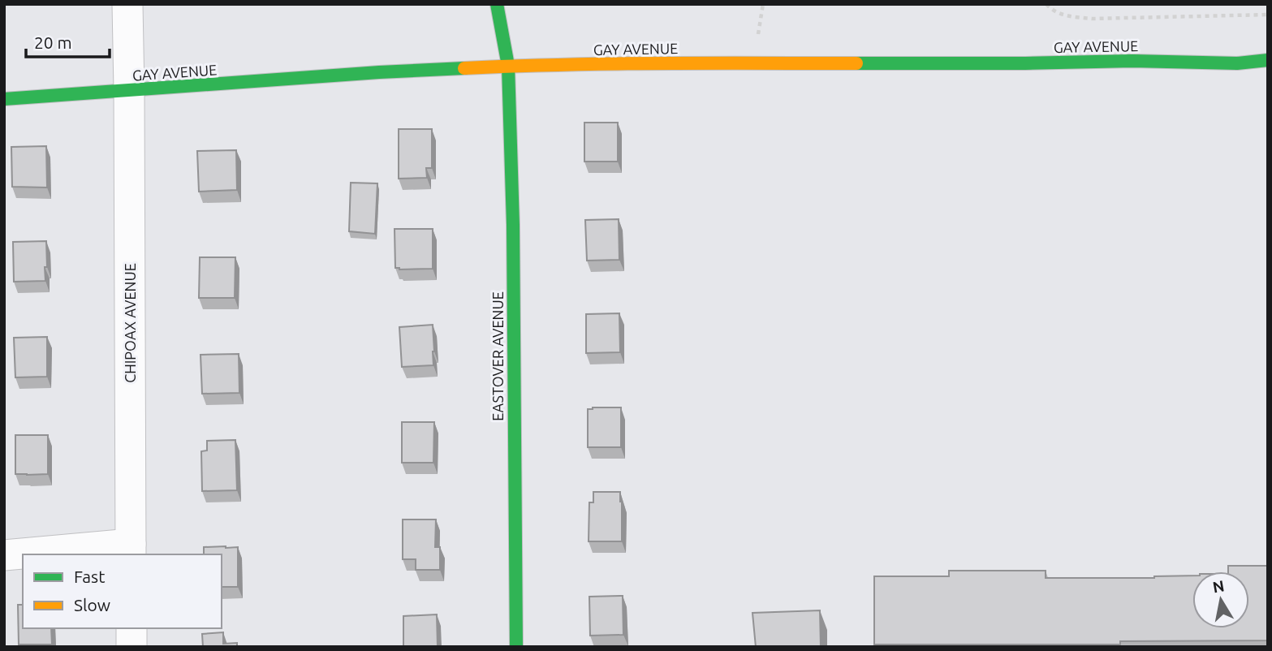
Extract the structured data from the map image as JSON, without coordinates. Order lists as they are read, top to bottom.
{
  "streets": {
    "street": ["GAY AVENUE", "CHIPOAX AVENUE", "EASTOVER AVENUE"]
  },
  "crossings": [
    ["GAY AVENUE", "CHIPOAX AVENUE"],
    ["GAY AVENUE", "EASTOVER AVENUE"]
  ],
  "legend": ["Fast", "Slow"],
  "scale_bar": "20 m",
  "north": "top"
}
